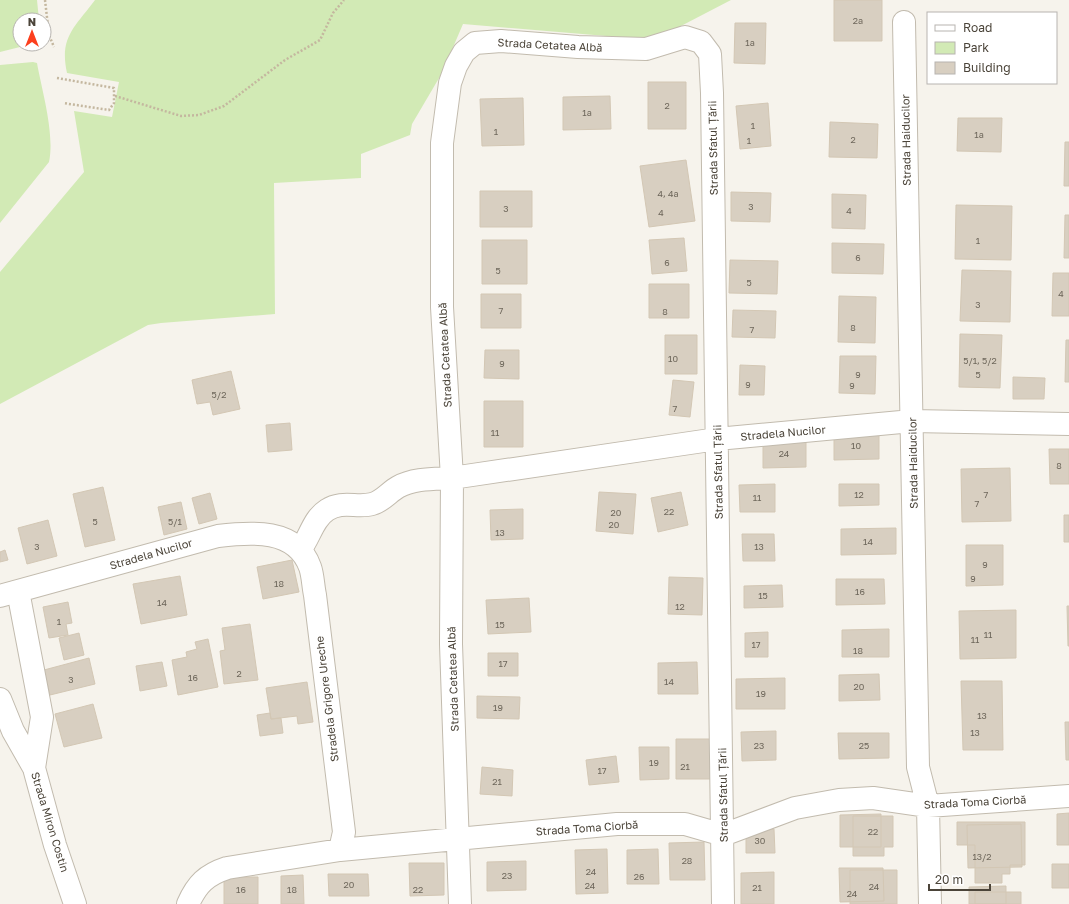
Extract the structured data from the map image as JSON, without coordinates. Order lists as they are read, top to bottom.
{
  "streets": {
    "street": [
      "Strada Cetatea Albă",
      "Strada Haiducilor",
      "Strada Sfatul Țării",
      "Stradela Nucilor",
      "Stradela Grigore Ureche",
      "Strada Toma Ciorbă",
      "Strada Miron Costin"
    ]
  },
  "crossings": [
    ["Strada Cetatea Albă", "Strada Sfatul Țării"],
    ["Strada Cetatea Albă", "Stradela Nucilor"],
    ["Strada Cetatea Albă", "Strada Toma Ciorbă"],
    ["Strada Haiducilor", "Stradela Nucilor"],
    ["Strada Haiducilor", "Strada Toma Ciorbă"],
    ["Strada Sfatul Țării", "Stradela Nucilor"],
    ["Strada Sfatul Țării", "Strada Toma Ciorbă"],
    ["Stradela Nucilor", "Stradela Grigore Ureche"],
    ["Stradela Grigore Ureche", "Strada Toma Ciorbă"]
  ],
  "house_numbers": [
    "2a",
    "1a",
    "2",
    "1a",
    "1",
    "1",
    "1a",
    "2",
    "1",
    "4, 4a",
    "3",
    "3",
    "4",
    "4",
    "1",
    "6",
    "6",
    "5",
    "5",
    "4",
    "3",
    "7",
    "8",
    "8",
    "7",
    "10",
    "5/1, 5/2",
    "9",
    "9",
    "5",
    "9",
    "9",
    "5/2",
    "7",
    "11",
    "10",
    "24",
    "8",
    "12",
    "7",
    "11",
    "7",
    "22",
    "20",
    "5",
    "5/1",
    "20",
    "13",
    "14",
    "3",
    "13",
    "9",
    "9",
    "18",
    "16",
    "15",
    "14",
    "12",
    "1",
    "15",
    "11",
    "11",
    "17",
    "18",
    "17",
    "2",
    "16",
    "3",
    "14",
    "20",
    "19",
    "19",
    "13",
    "13",
    "23",
    "25",
    "19",
    "21",
    "17",
    "21",
    "22",
    "30",
    "13/2",
    "28",
    "24",
    "23",
    "26",
    "20",
    "24",
    "24",
    "21",
    "16",
    "18",
    "22",
    "24"
  ],
  "legend": ["Road", "Park", "Building"],
  "scale_bar": "20 m",
  "north": "top"
}
